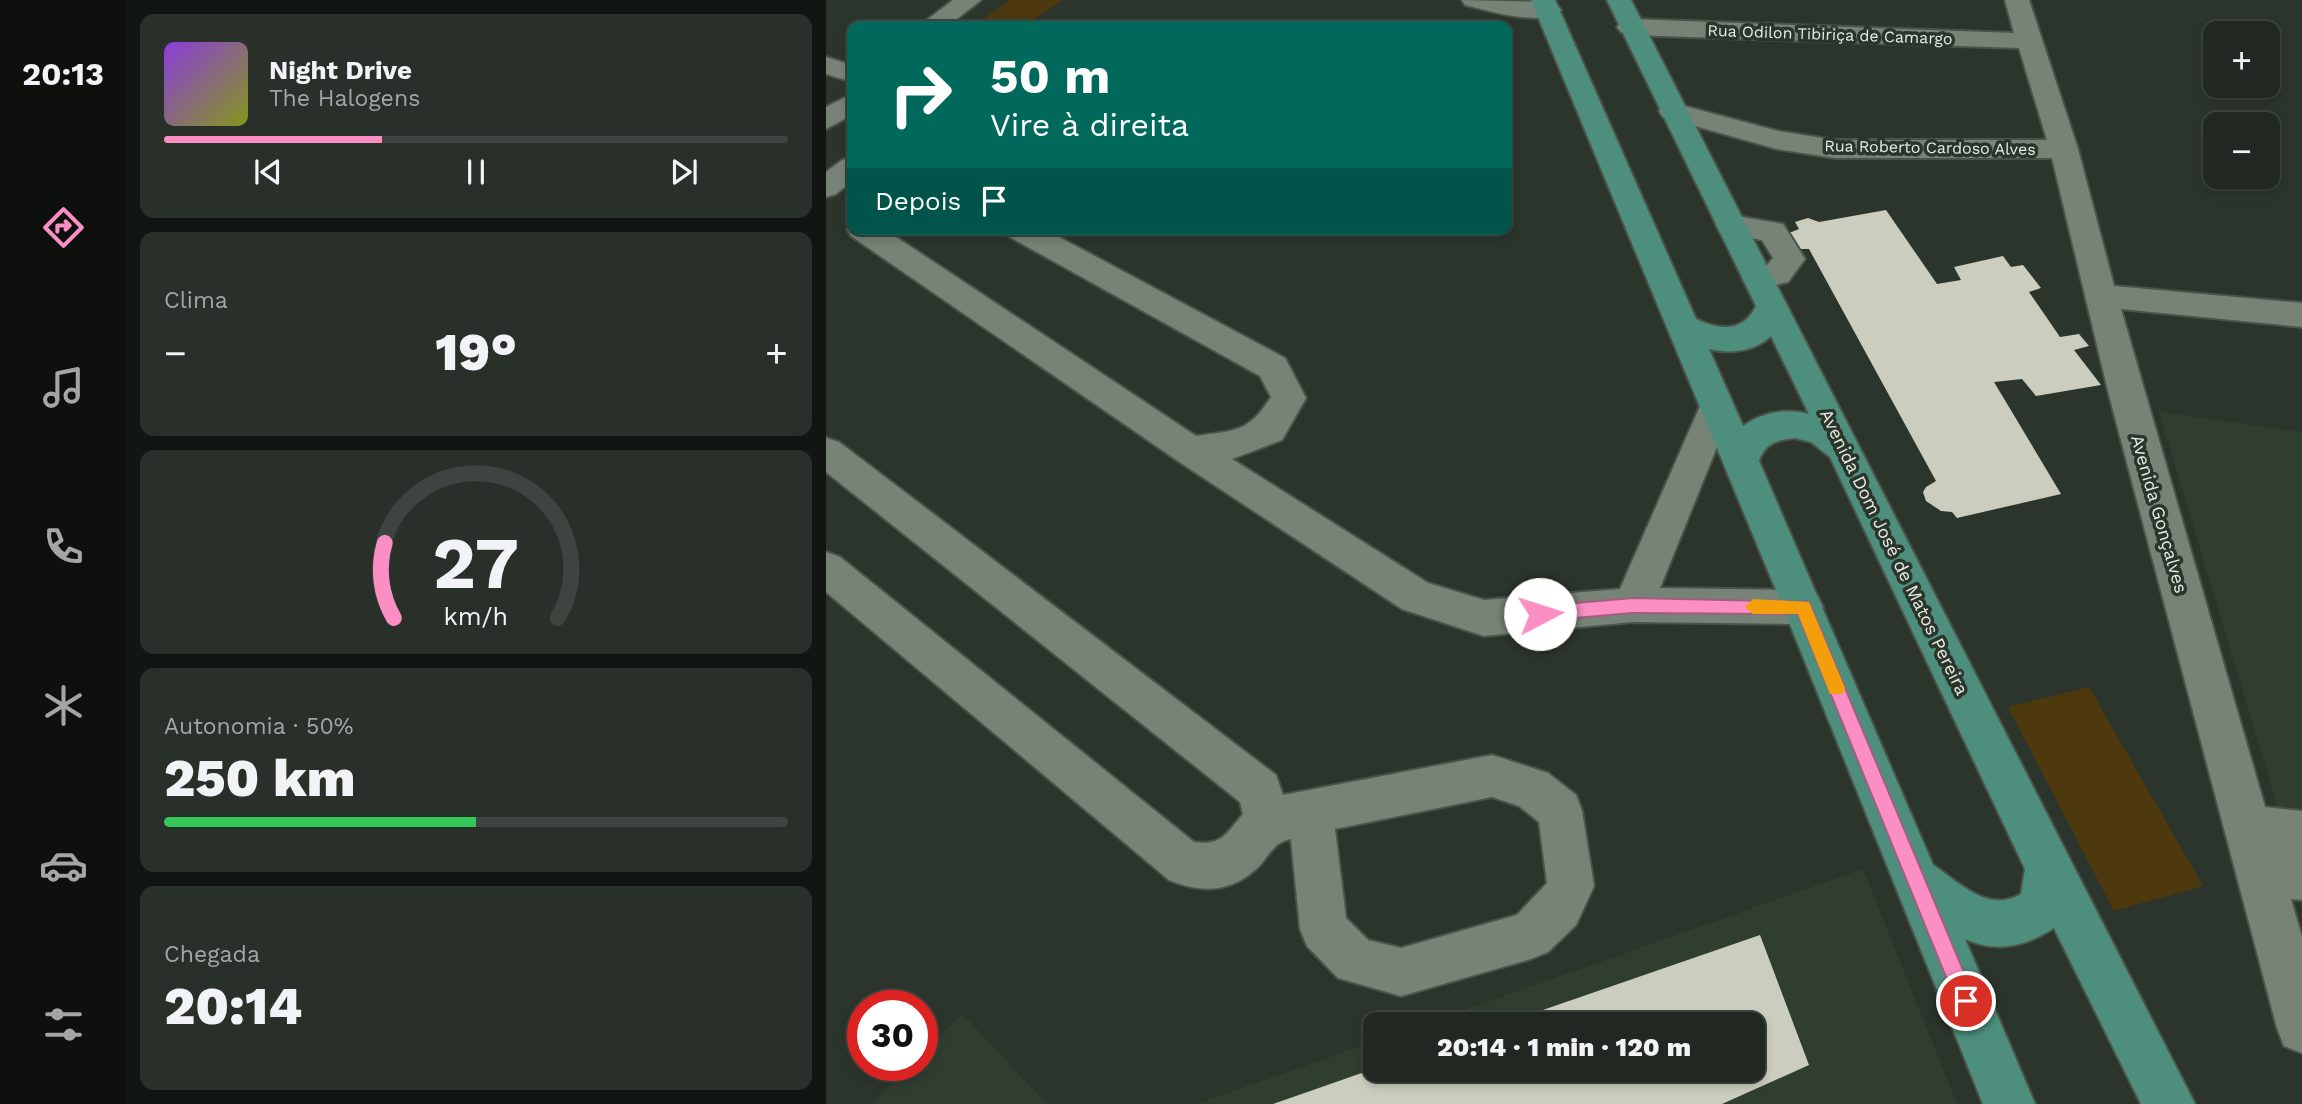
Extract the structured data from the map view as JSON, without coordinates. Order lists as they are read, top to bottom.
{
  "streets": {
    "main road": ["Avenida Dom José de Matos Pereira"],
    "street": ["Rua Odilon Tibiriça de Camargo", "Rua Roberto Cardoso Alves", "Avenida Gonçalves"]
  },
  "crossings": [
    ["Rua Odilon Tibiriça de Camargo", "Avenida Gonçalves"],
    ["Rua Odilon Tibiriça de Camargo", "Avenida Dom José de Matos Pereira"],
    ["Rua Roberto Cardoso Alves", "Avenida Gonçalves"],
    ["Rua Roberto Cardoso Alves", "Avenida Dom José de Matos Pereira"]
  ],
  "page": {
    "tabs": "20:13",
    "map_buttons": ["+", "−"],
    "turn": ["50 m", "Vire à direita"],
    "song": ["Night Drive", "The Halogens"],
    "then": "Depois",
    "tile": [
      "Clima",
      ["Autonomia · 50%", "250 km"],
      ["Chegada", "20:14"]
    ],
    "heat": ["−", "19°", "+"],
    "limit": "30",
    "trip": "20:14 · 1 min · 120 m",
    "gauge": ["27", "km/h"]
  }
}
